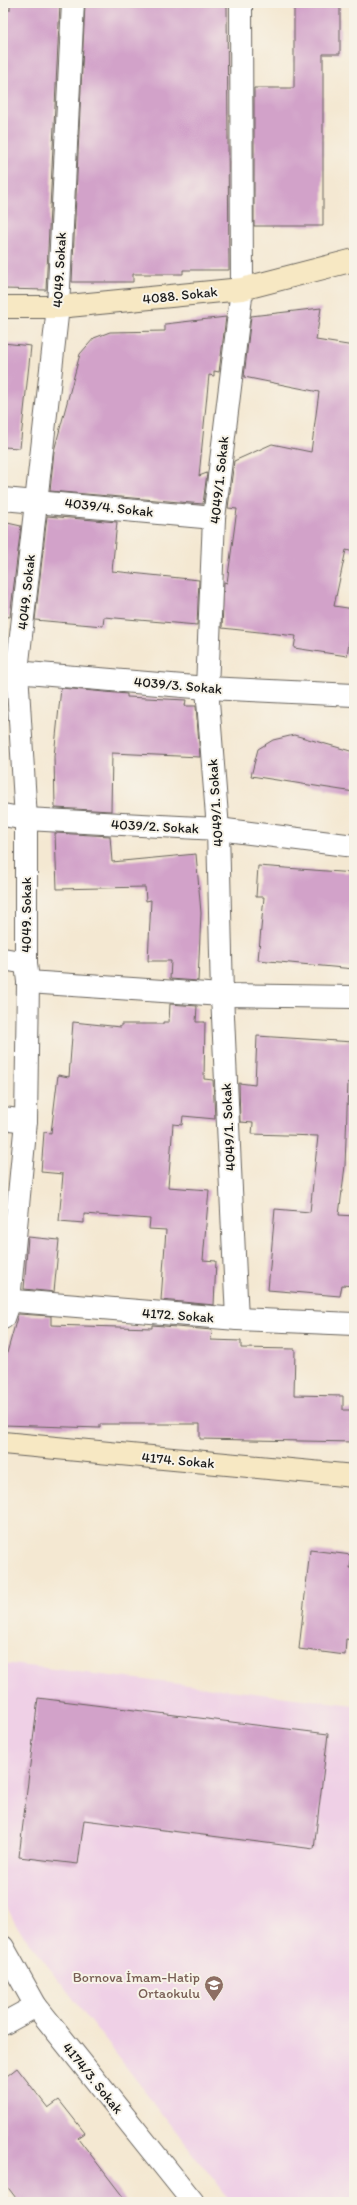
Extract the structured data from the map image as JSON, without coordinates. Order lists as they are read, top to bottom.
{
  "streets": {
    "street": [
      "4049. Sokak",
      "4088. Sokak",
      "4049/1. Sokak",
      "4039/4. Sokak",
      "4039/3. Sokak",
      "4039/2. Sokak",
      "4172. Sokak",
      "4174. Sokak",
      "4174/3. Sokak"
    ]
  },
  "crossings": [
    ["4049. Sokak", "4088. Sokak"],
    ["4049. Sokak", "4039/4. Sokak"],
    ["4049. Sokak", "4039/3. Sokak"],
    ["4049. Sokak", "4039/2. Sokak"],
    ["4049. Sokak", "4172. Sokak"],
    ["4088. Sokak", "4049/1. Sokak"],
    ["4049/1. Sokak", "4039/4. Sokak"],
    ["4049/1. Sokak", "4039/3. Sokak"],
    ["4049/1. Sokak", "4039/2. Sokak"],
    ["4049/1. Sokak", "4172. Sokak"]
  ],
  "places": {
    "school or university": ["Bornova İmam-Hatip Ortaokulu"]
  }
}
